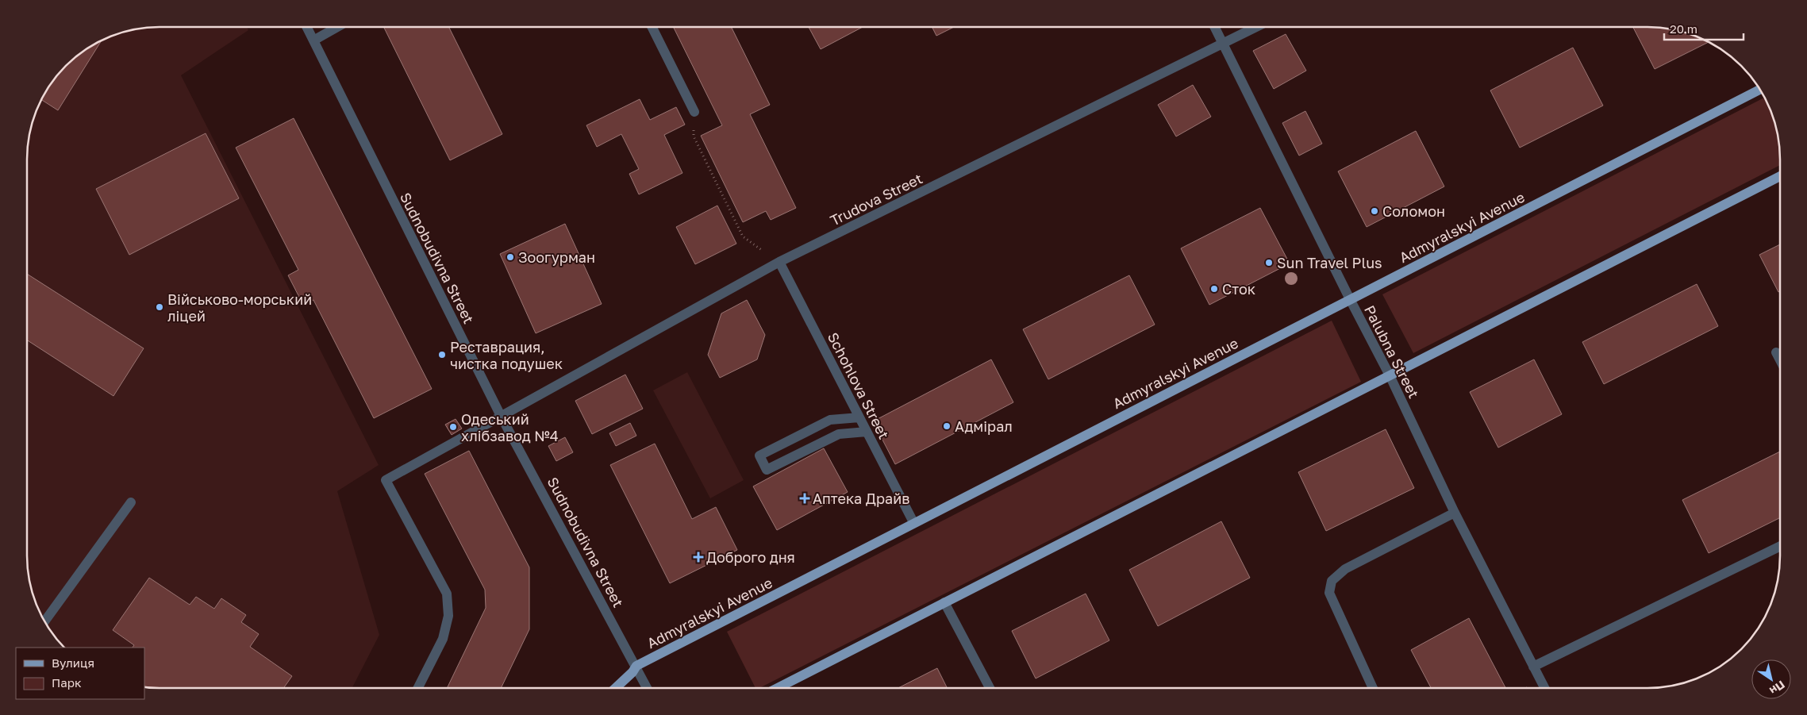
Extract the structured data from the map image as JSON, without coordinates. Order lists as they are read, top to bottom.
{
  "streets": {
    "main road": ["Admyralskyi Avenue"],
    "street": [
      "Trudova Street",
      "Sudnobudivna Street",
      "Palubna Street",
      "Schohlova Street"
    ]
  },
  "crossings": [
    ["Trudova Street", "Sudnobudivna Street"],
    ["Trudova Street", "Palubna Street"],
    ["Trudova Street", "Schohlova Street"],
    ["Admyralskyi Avenue", "Sudnobudivna Street"],
    ["Admyralskyi Avenue", "Palubna Street"],
    ["Admyralskyi Avenue", "Schohlova Street"]
  ],
  "places": {
    "other": [
      "Соломон",
      "Зоогурман",
      "Sun Travel Plus",
      "Сток",
      "Військово-морський ліцей",
      "Реставрация, чистка подушек",
      "Адмірал",
      "Одеський хлібзавод №4"
    ],
    "health": ["Аптека Драйв", "Доброго дня"]
  },
  "legend": ["Вулиця", "Парк"],
  "scale_bar": "20 m",
  "north": "bottom right"
}
